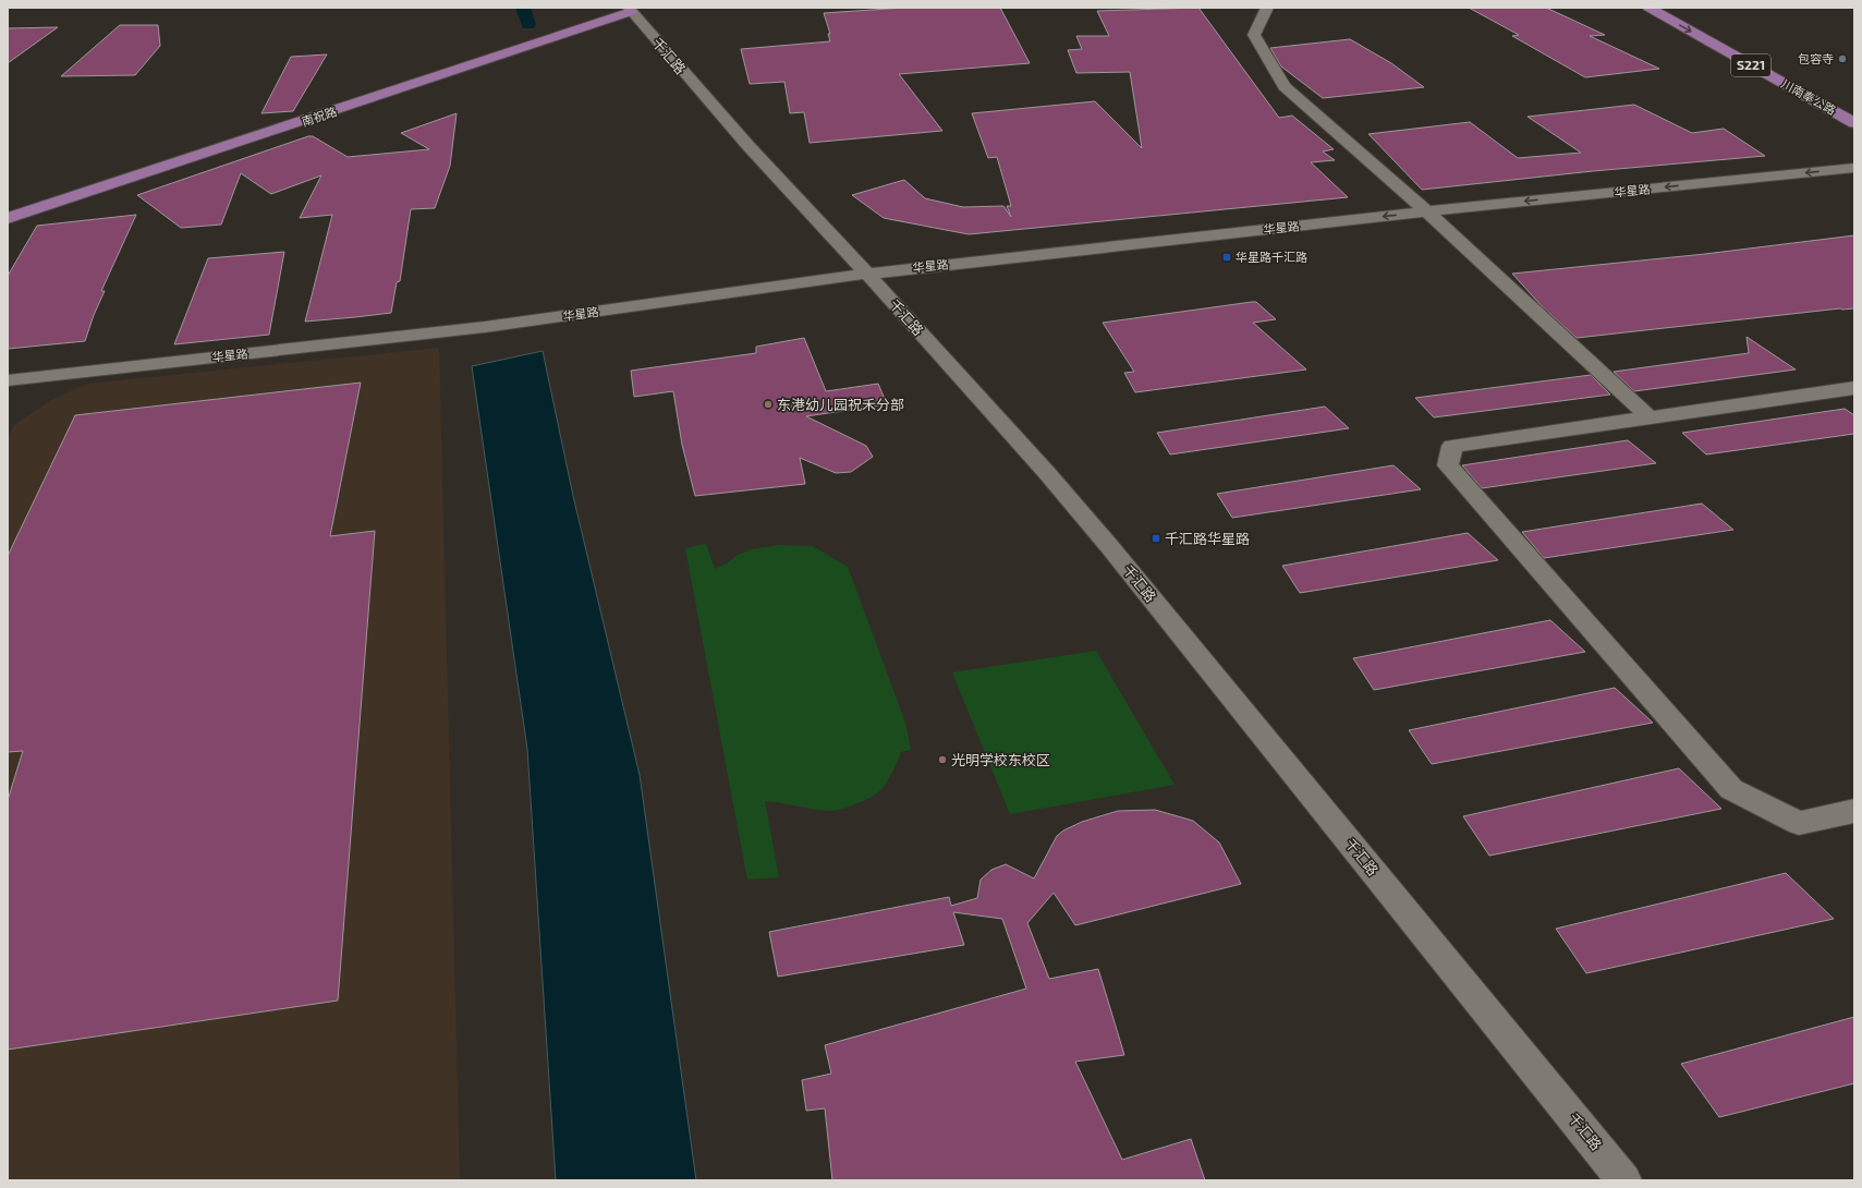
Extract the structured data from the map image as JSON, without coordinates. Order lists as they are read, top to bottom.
{
  "streets": {
    "main road": ["S221", "川南奉公路", "南祝路"],
    "street": ["千汇路", "华星路"]
  },
  "crossings": [
    ["千汇路", "南祝路"],
    ["千汇路", "华星路"]
  ],
  "one_way": ["川南奉公路"],
  "places": {
    "other": ["包容寺", "东港幼儿园祝禾分部", "光明学校东校区"],
    "transit": ["华星路千汇路", "千汇路华星路"]
  }
}
